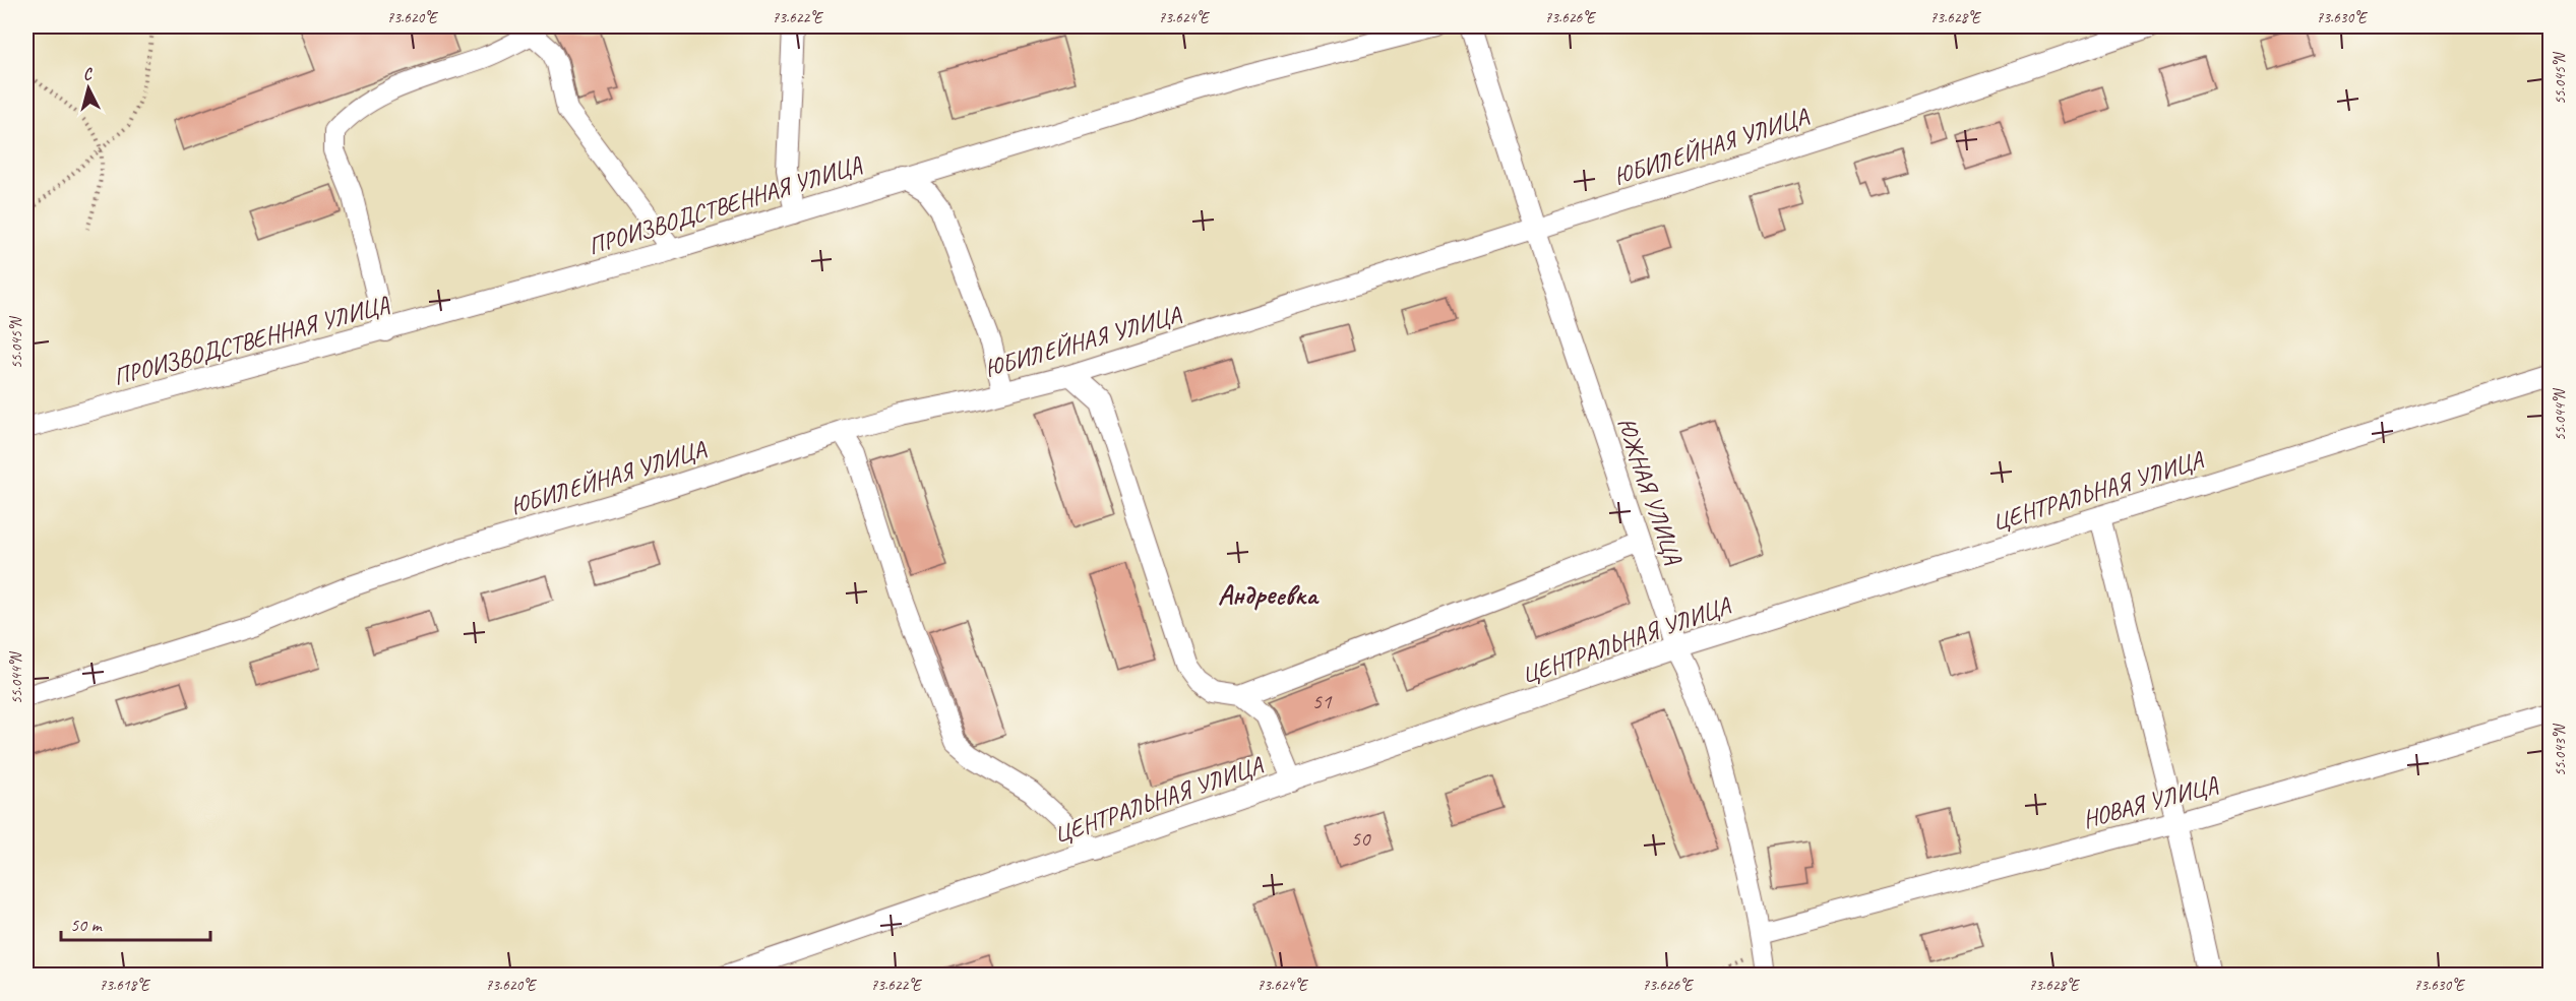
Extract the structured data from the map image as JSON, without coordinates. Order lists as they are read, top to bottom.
{
  "streets": {
    "street": [
      "ЮБИЛЕЙНАЯ УЛИЦА",
      "ПРОИЗВОДСТВЕННАЯ УЛИЦА",
      "ЮЖНАЯ УЛИЦА",
      "ЦЕНТРАЛЬНАЯ УЛИЦА",
      "НОВАЯ УЛИЦА"
    ]
  },
  "crossings": [
    ["ЮБИЛЕЙНАЯ УЛИЦА", "ЮЖНАЯ УЛИЦА"],
    ["ЮЖНАЯ УЛИЦА", "ЦЕНТРАЛЬНАЯ УЛИЦА"],
    ["ЮЖНАЯ УЛИЦА", "НОВАЯ УЛИЦА"]
  ],
  "districts": ["Андреевка"],
  "house_numbers": ["51", "50"],
  "scale_bar": "50 m",
  "north": "top",
  "coordinates": [
    "73.620°E",
    "73.622°E",
    "73.624°E",
    "73.626°E",
    "73.628°E",
    "73.630°E",
    "55.045°N",
    "55.044°N",
    "55.043°N",
    "73.618°E"
  ]
}
